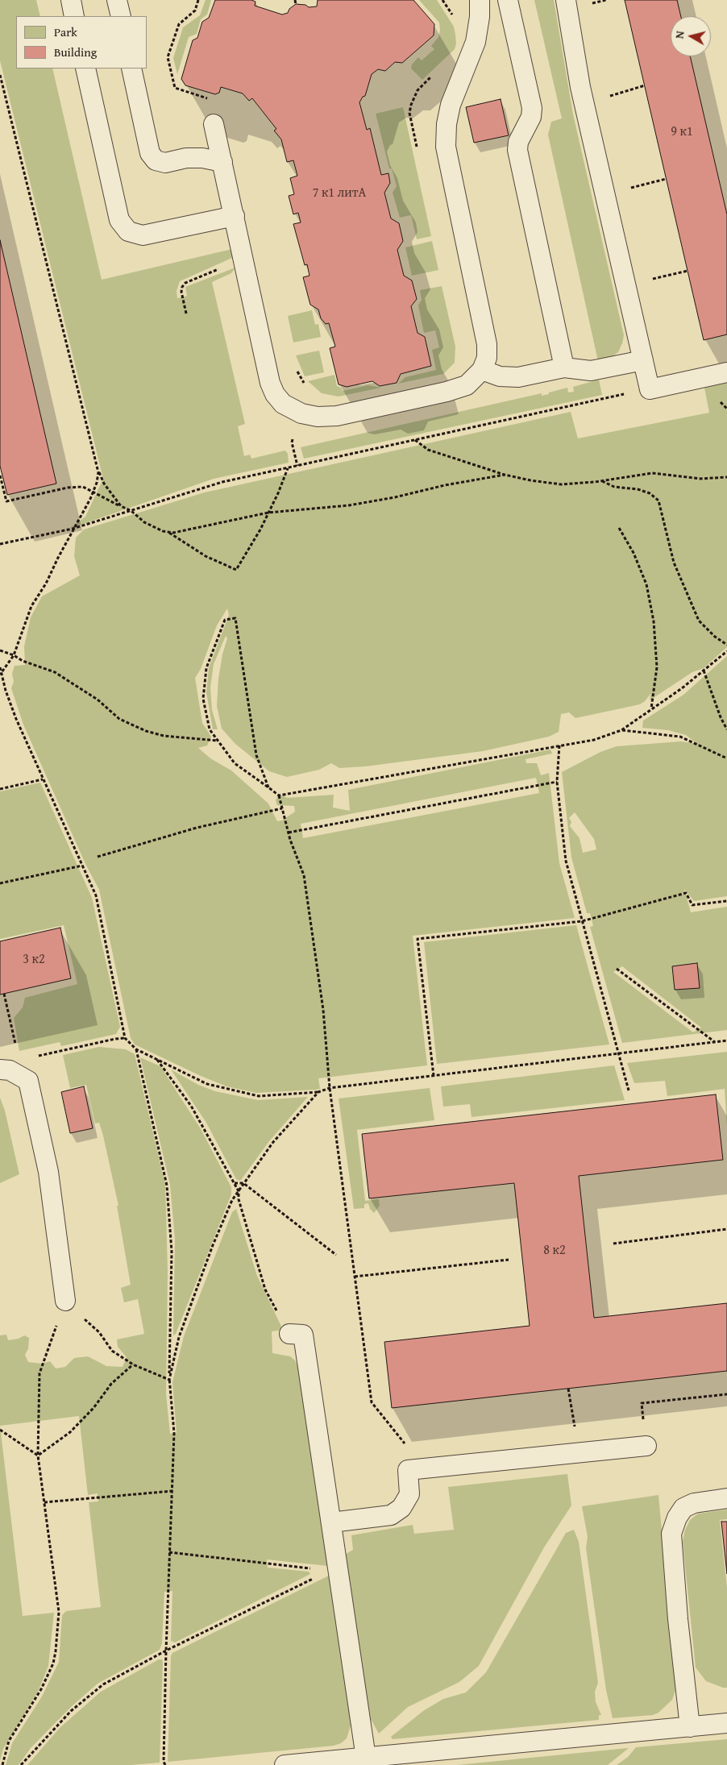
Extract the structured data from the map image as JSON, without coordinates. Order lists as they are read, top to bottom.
{
  "house_numbers": [
    "9 к1",
    "7 к1 литА",
    "3 к2",
    "8 к2"
  ],
  "legend": ["Park", "Building"],
  "north": "left"
}
